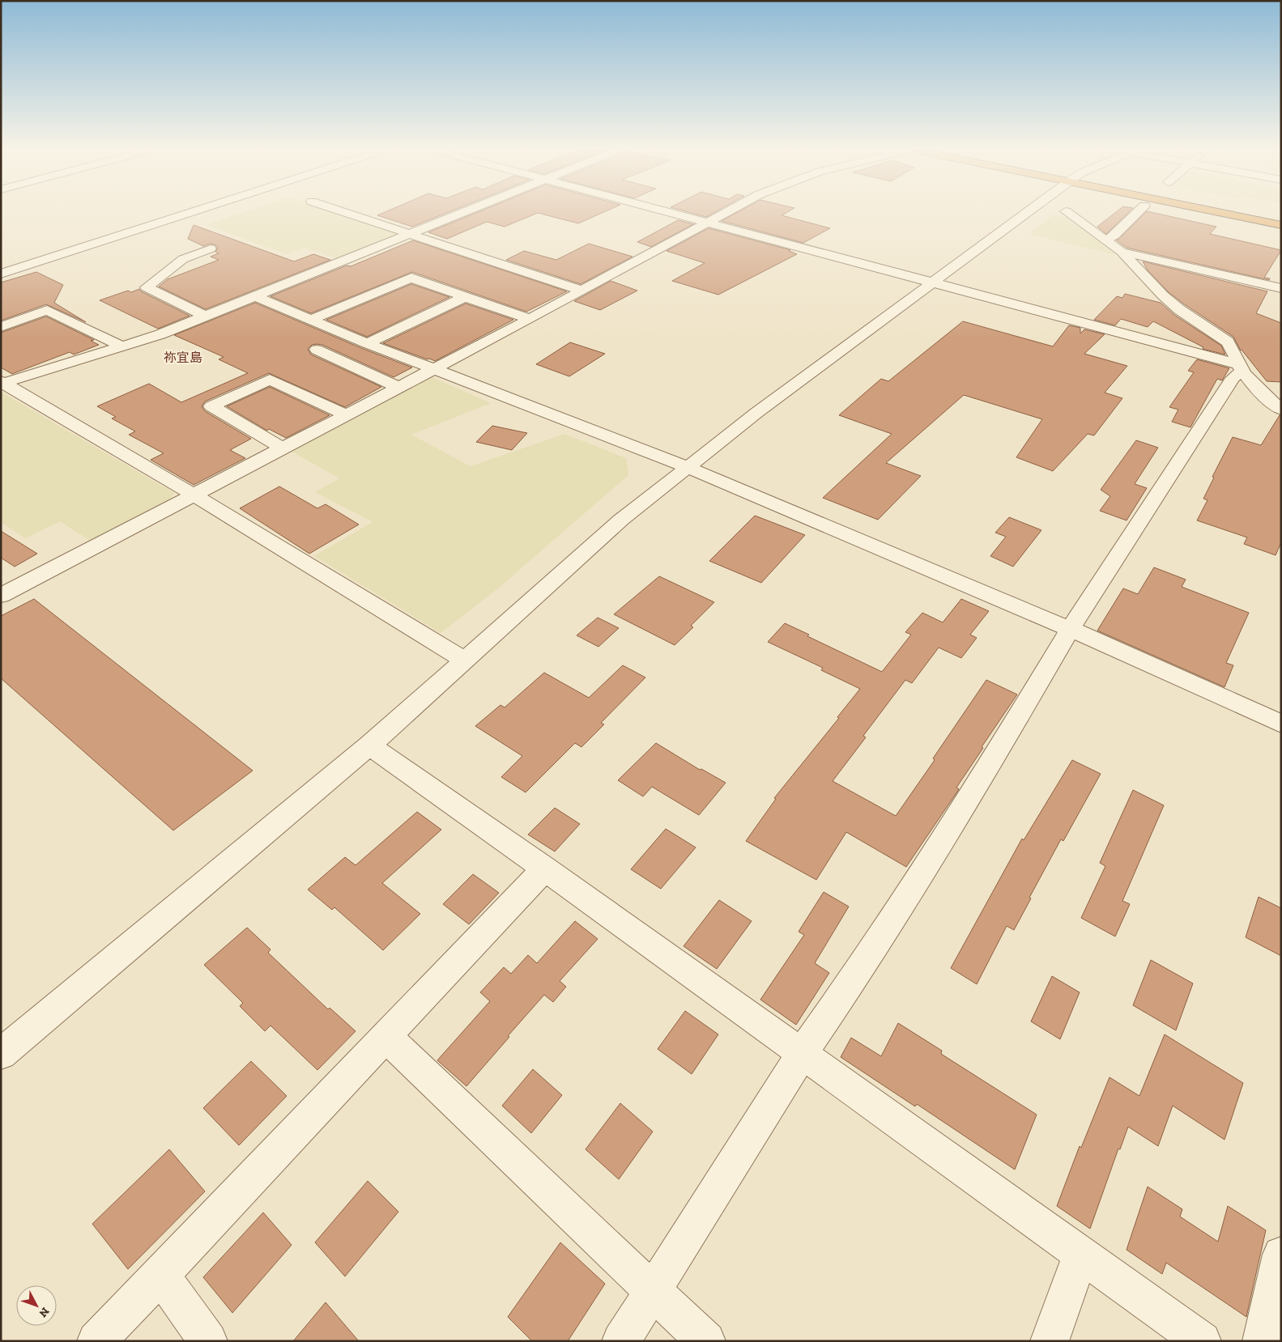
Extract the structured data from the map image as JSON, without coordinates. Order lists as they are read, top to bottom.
{
  "districts": ["祢宜島"],
  "north": "bottom right"
}
